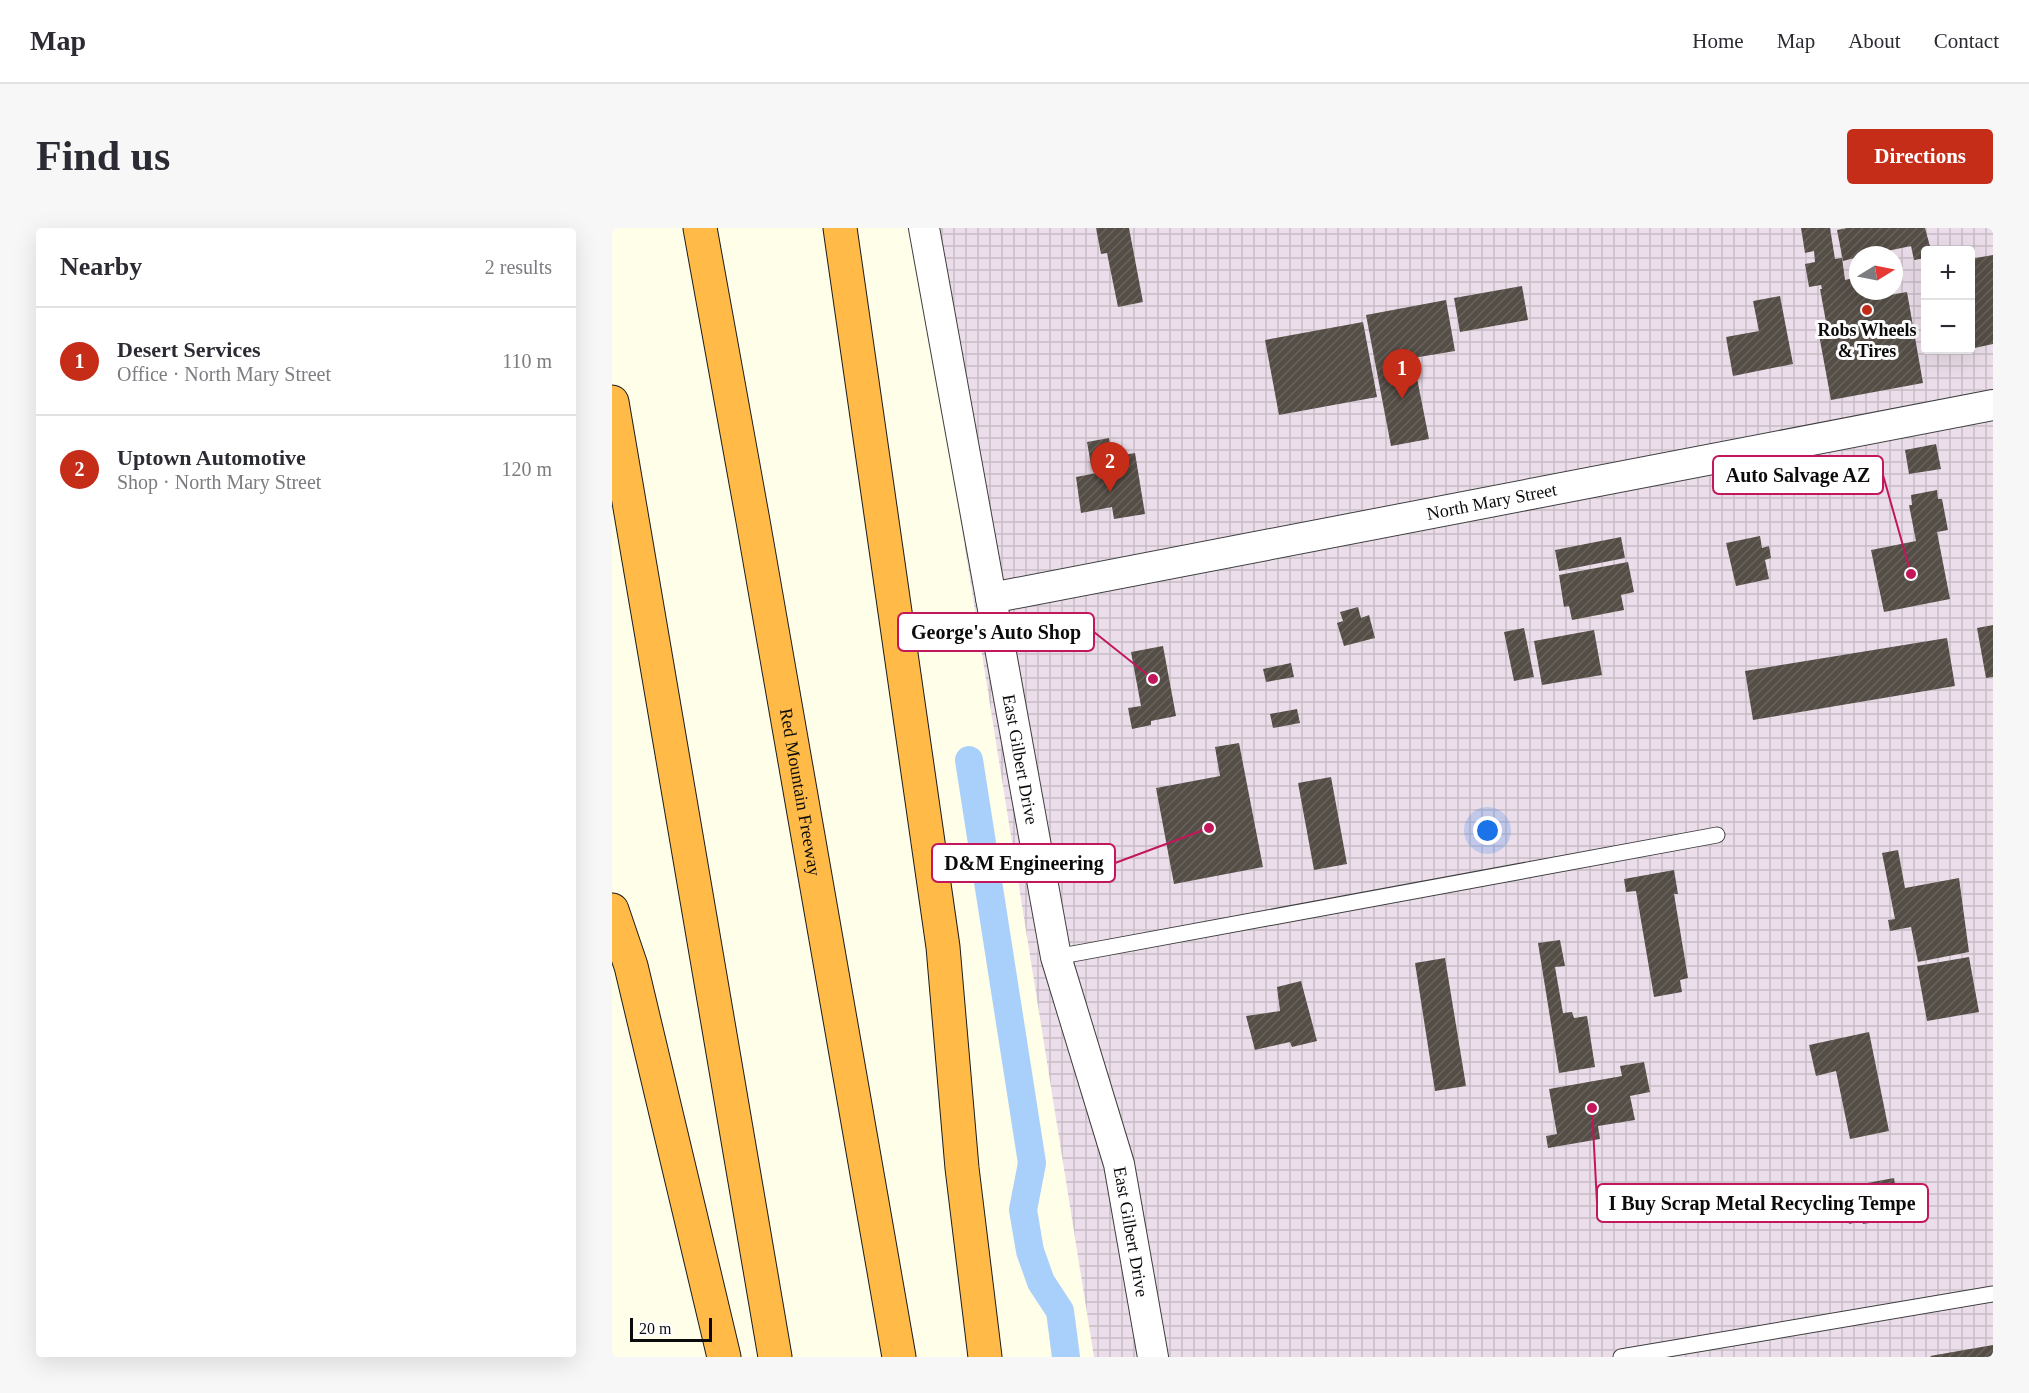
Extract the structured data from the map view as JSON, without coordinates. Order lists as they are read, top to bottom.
{
  "streets": {
    "highway": ["Red Mountain Freeway"],
    "street": ["North Mary Street", "East Gilbert Drive"]
  },
  "crossings": [
    ["North Mary Street", "East Gilbert Drive"]
  ],
  "places": [
    "Robs Wheels & Tires",
    "Auto Salvage AZ",
    "George's Auto Shop",
    "D&M Engineering",
    "I Buy Scrap Metal Recycling Tempe"
  ],
  "scale_bar": "20 m",
  "north": "right",
  "page": {
    "header": "Map",
    "nav": [
      "Home",
      "Map",
      "About",
      "Contact"
    ],
    "buttons": "Directions",
    "title": "Find us",
    "heading": ["Nearby", "2 results"],
    "map_buttons": ["+", "−"],
    "list": [
      {
        "mark": "1",
        "name": "Desert Services",
        "note": "Office · North Mary Street",
        "value": "110 m"
      },
      {
        "mark": "2",
        "name": "Uptown Automotive",
        "note": "Shop · North Mary Street",
        "value": "120 m"
      }
    ],
    "pins": ["1", "2"],
    "scale": "20 m"
  }
}
